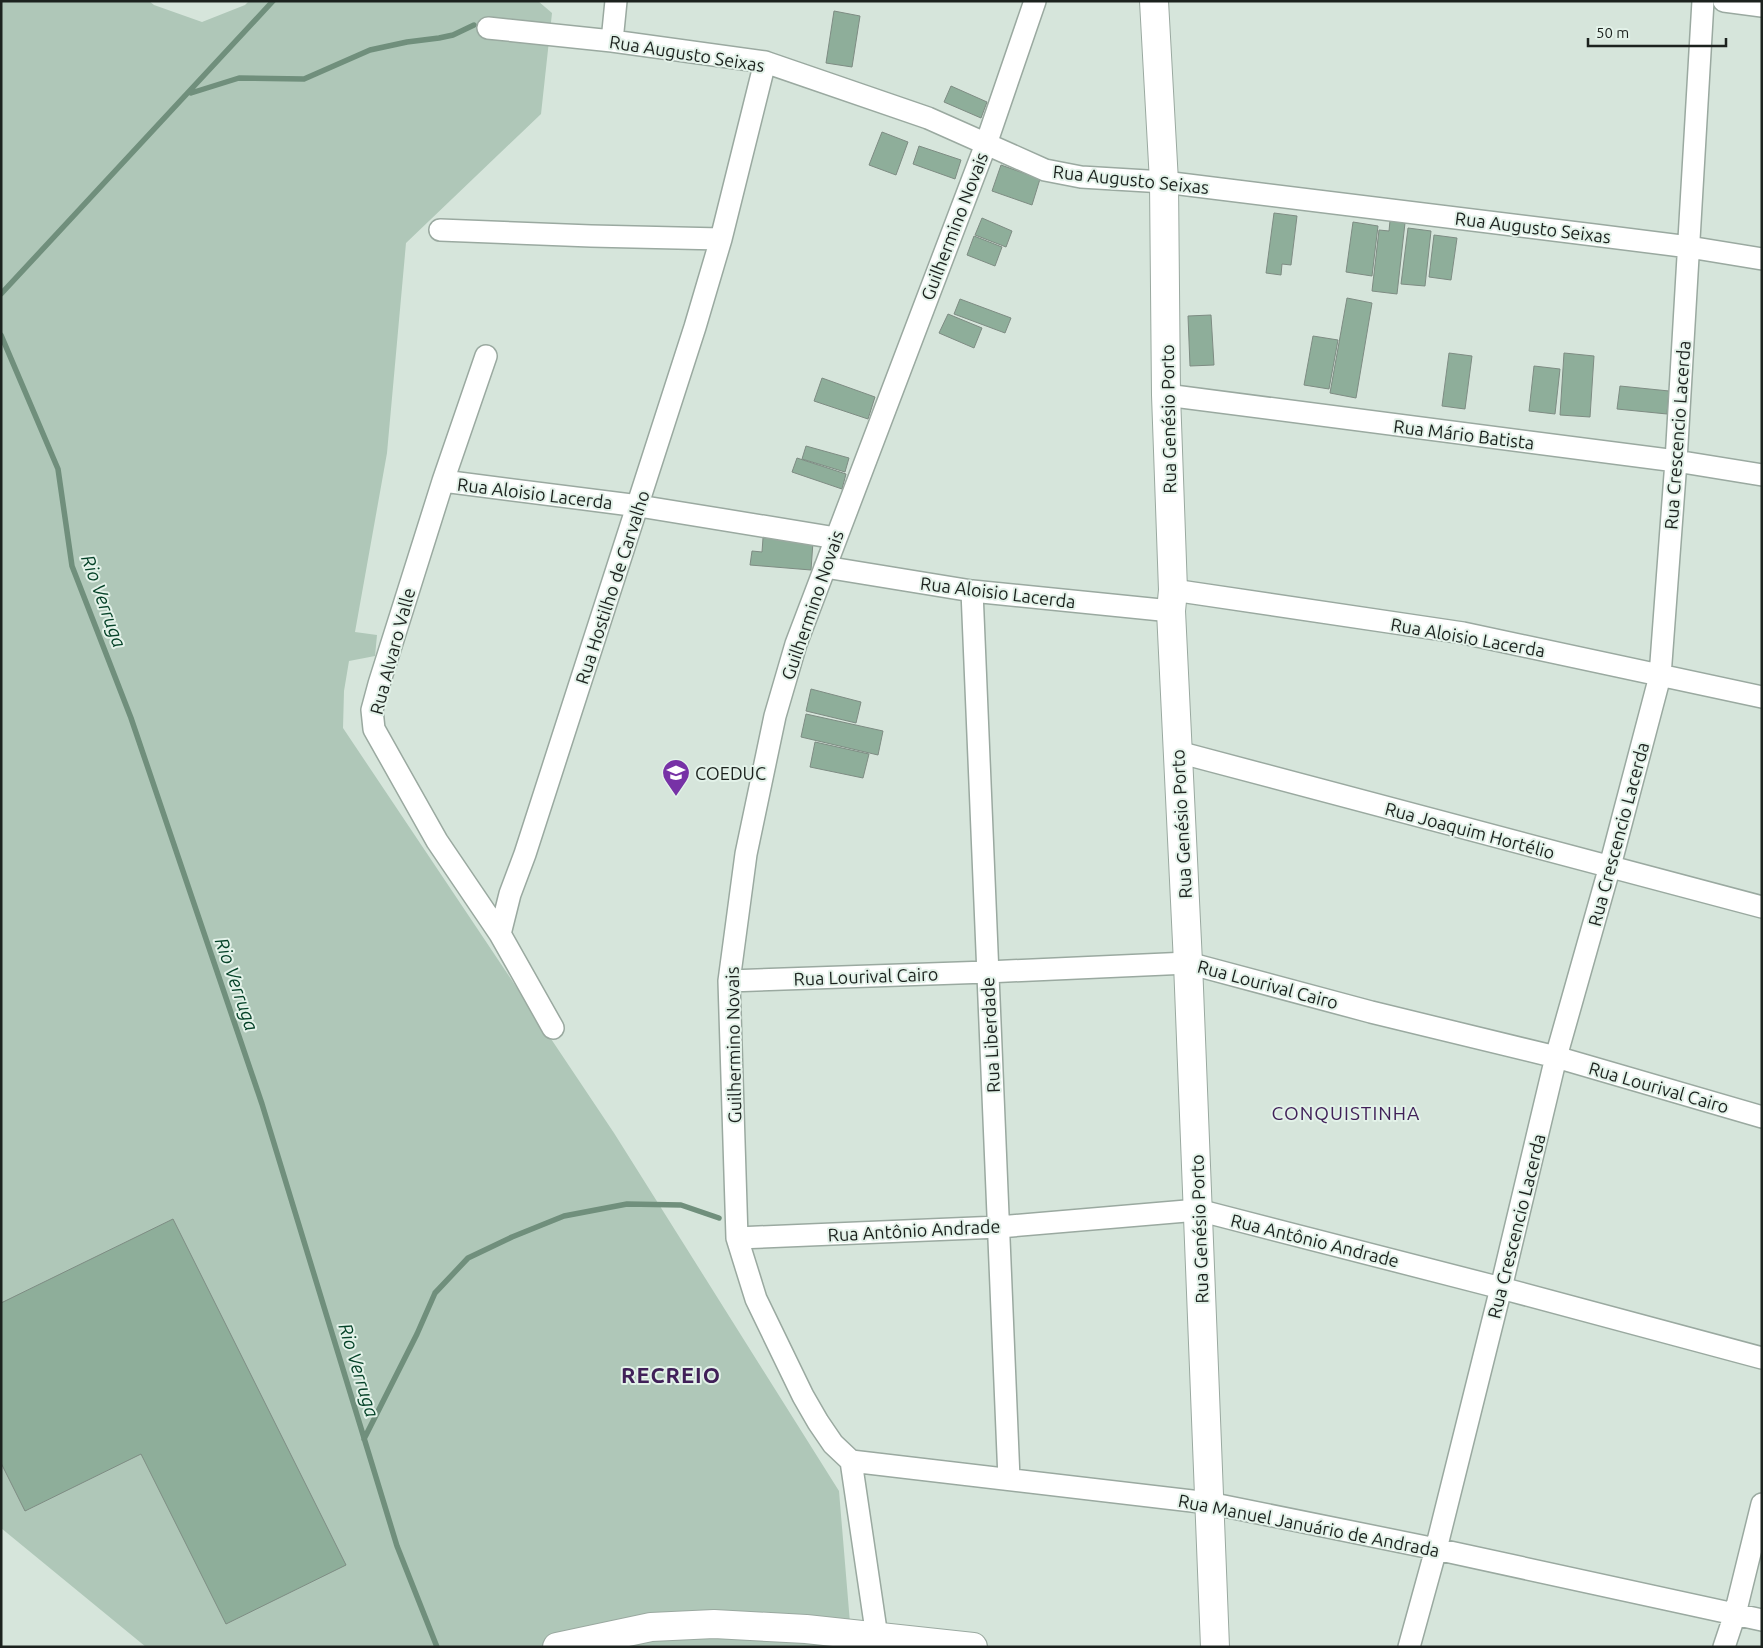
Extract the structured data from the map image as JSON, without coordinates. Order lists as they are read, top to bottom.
{
  "streets": {
    "street": [
      "Rua Augusto Seixas",
      "Guilhermino Novais",
      "Rua Genésio Porto",
      "Rua Mário Batista",
      "Rua Crescencio Lacerda",
      "Rua Aloisio Lacerda",
      "Rua Hostilho de Carvalho",
      "Rua Alvaro Valle",
      "Rua Joaquim Hortélio",
      "Rua Lourival Cairo",
      "Rua Liberdade",
      "Rua Antônio Andrade",
      "Rua Manuel Januário de Andrada"
    ]
  },
  "crossings": [
    ["Rua Augusto Seixas", "Guilhermino Novais"],
    ["Rua Augusto Seixas", "Rua Genésio Porto"],
    ["Rua Augusto Seixas", "Rua Crescencio Lacerda"],
    ["Rua Augusto Seixas", "Rua Hostilho de Carvalho"],
    ["Guilhermino Novais", "Rua Aloisio Lacerda"],
    ["Guilhermino Novais", "Rua Lourival Cairo"],
    ["Guilhermino Novais", "Rua Antônio Andrade"],
    ["Guilhermino Novais", "Rua Manuel Januário de Andrada"],
    ["Rua Genésio Porto", "Rua Mário Batista"],
    ["Rua Genésio Porto", "Rua Aloisio Lacerda"],
    ["Rua Genésio Porto", "Rua Joaquim Hortélio"],
    ["Rua Genésio Porto", "Rua Lourival Cairo"],
    ["Rua Genésio Porto", "Rua Antônio Andrade"],
    ["Rua Genésio Porto", "Rua Manuel Januário de Andrada"],
    ["Rua Mário Batista", "Rua Crescencio Lacerda"],
    ["Rua Crescencio Lacerda", "Rua Aloisio Lacerda"],
    ["Rua Crescencio Lacerda", "Rua Joaquim Hortélio"],
    ["Rua Crescencio Lacerda", "Rua Lourival Cairo"],
    ["Rua Crescencio Lacerda", "Rua Antônio Andrade"],
    ["Rua Crescencio Lacerda", "Rua Manuel Januário de Andrada"],
    ["Rua Aloisio Lacerda", "Rua Hostilho de Carvalho"],
    ["Rua Aloisio Lacerda", "Rua Alvaro Valle"],
    ["Rua Aloisio Lacerda", "Rua Liberdade"],
    ["Rua Hostilho de Carvalho", "Rua Alvaro Valle"],
    ["Rua Lourival Cairo", "Rua Liberdade"],
    ["Rua Liberdade", "Rua Antônio Andrade"],
    ["Rua Liberdade", "Rua Manuel Januário de Andrada"]
  ],
  "districts": ["CONQUISTINHA", "RECREIO"],
  "water": ["Rio Verruga"],
  "places": {
    "school or university": ["COEDUC"]
  },
  "scale_bar": "50 m"
}
